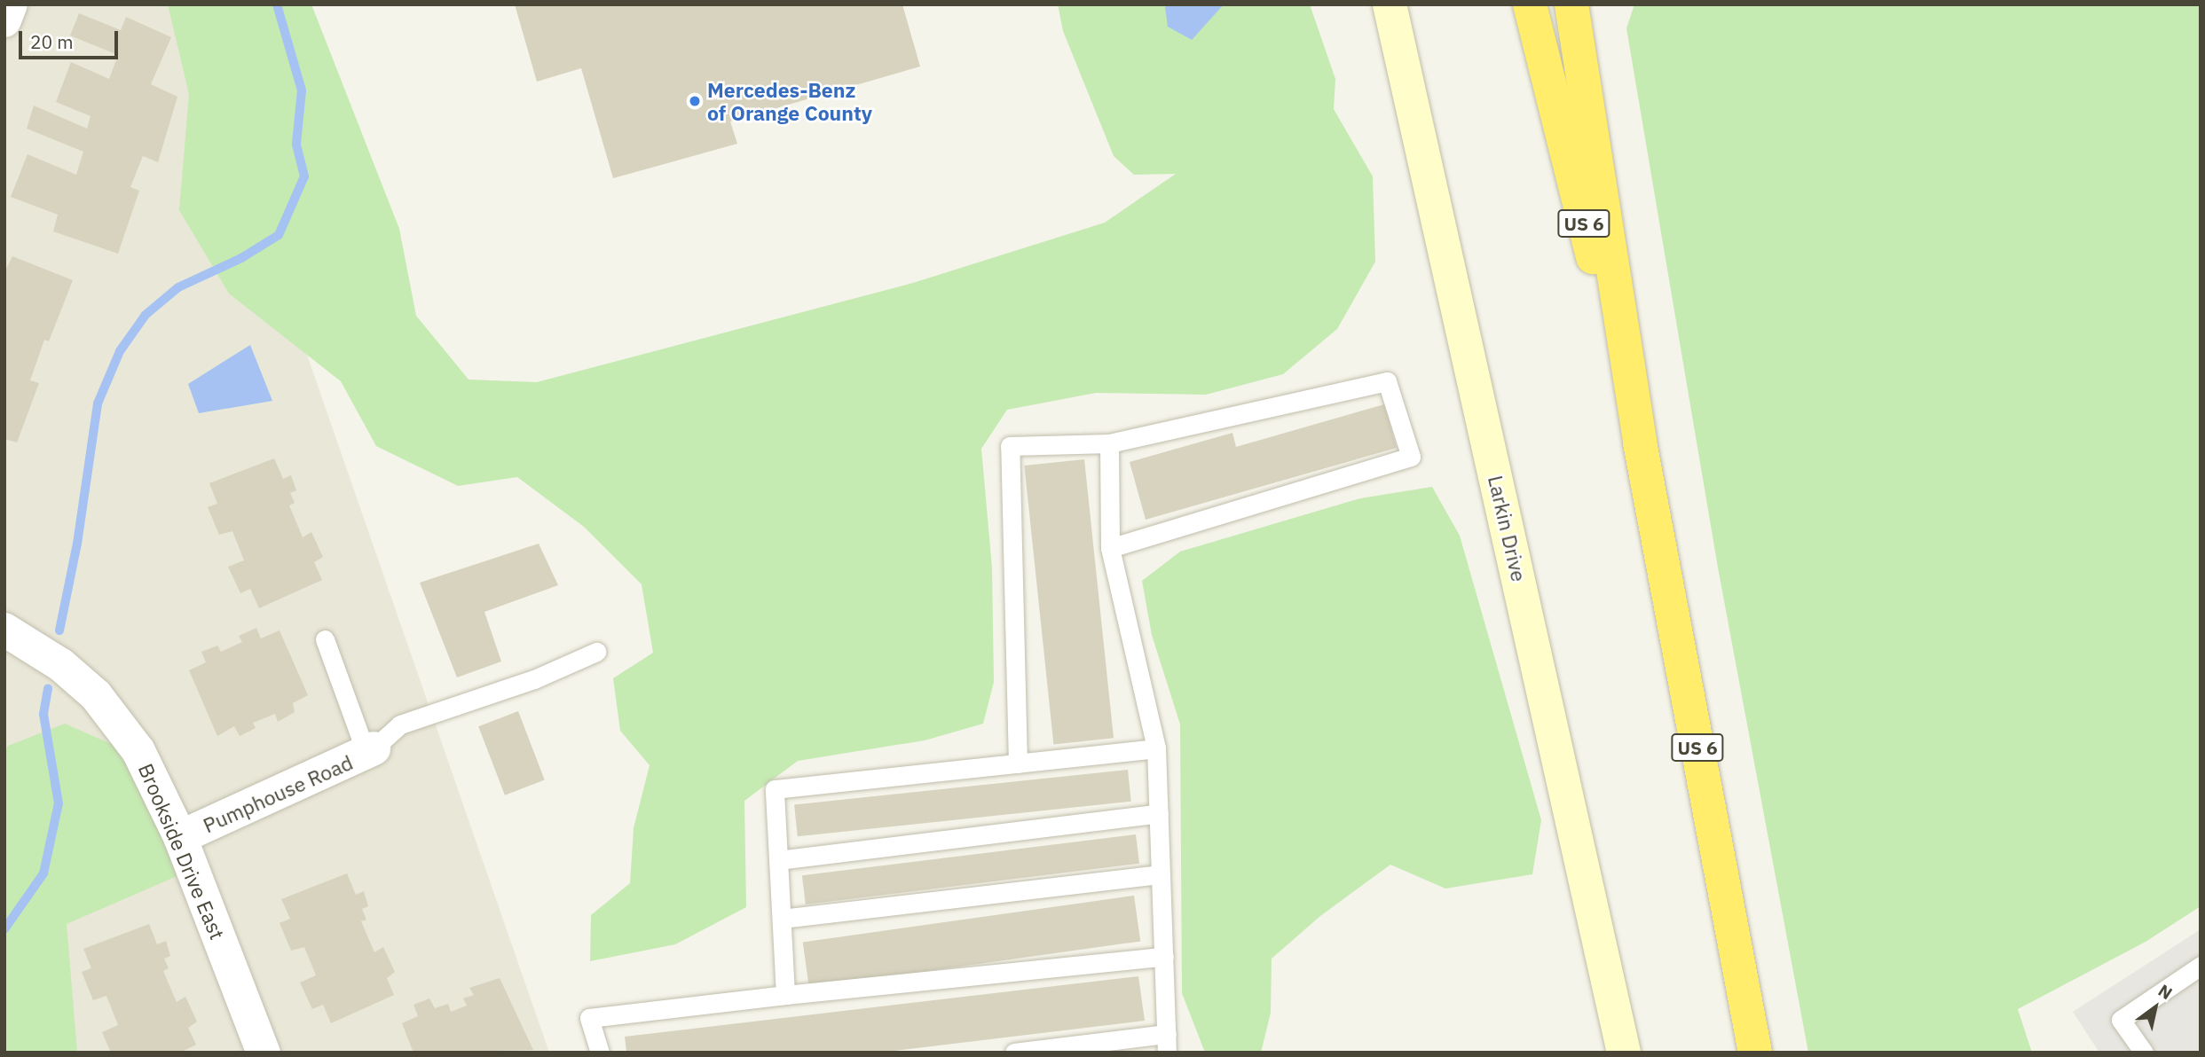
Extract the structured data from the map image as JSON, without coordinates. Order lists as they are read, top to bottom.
{
  "streets": {
    "highway": ["US 6"],
    "street": ["Larkin Drive", "Pumphouse Road", "Brookside Drive East"]
  },
  "crossings": [
    ["Pumphouse Road", "Brookside Drive East"]
  ],
  "places": ["Mercedes-Benz of Orange County"],
  "scale_bar": "20 m",
  "north": "top right"
}
